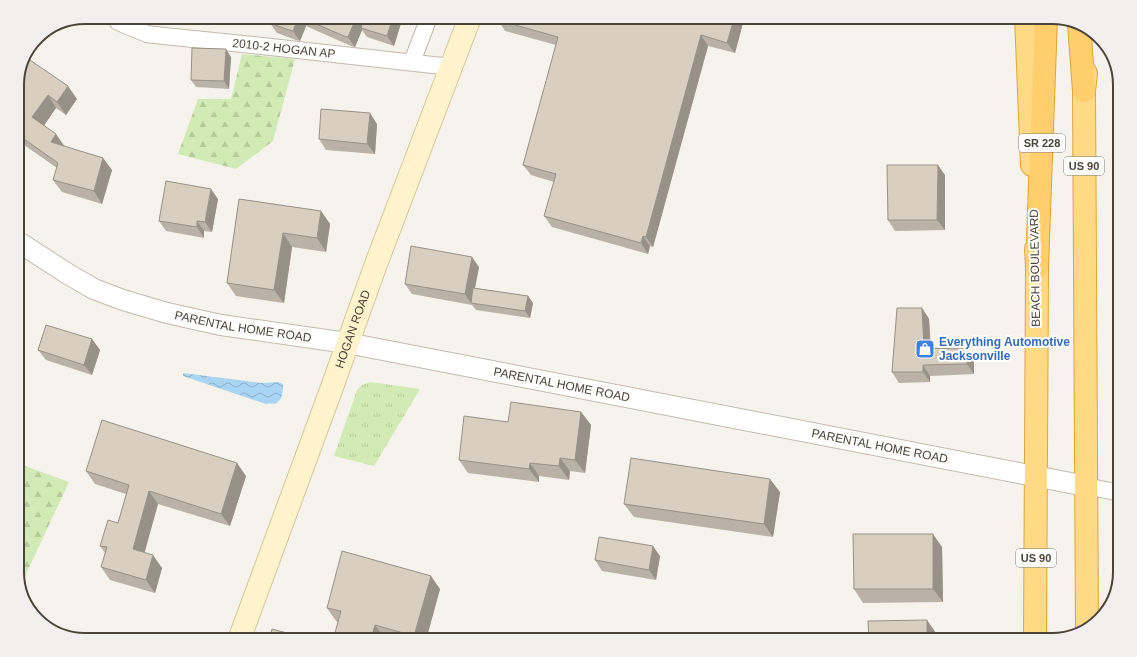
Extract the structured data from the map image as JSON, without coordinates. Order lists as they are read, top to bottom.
{
  "streets": {
    "highway": ["SR 228", "US 90", "BEACH BOULEVARD"],
    "main road": ["HOGAN ROAD"],
    "street": ["2010-2 HOGAN AP", "PARENTAL HOME ROAD"]
  },
  "crossings": [
    ["2010-2 HOGAN AP", "HOGAN ROAD"],
    ["SR 228", "BEACH BOULEVARD"],
    ["US 90", "PARENTAL HOME ROAD"],
    ["BEACH BOULEVARD", "PARENTAL HOME ROAD"],
    ["PARENTAL HOME ROAD", "HOGAN ROAD"]
  ],
  "places": {
    "shop": ["Everything Automotive Jacksonville"]
  }
}
